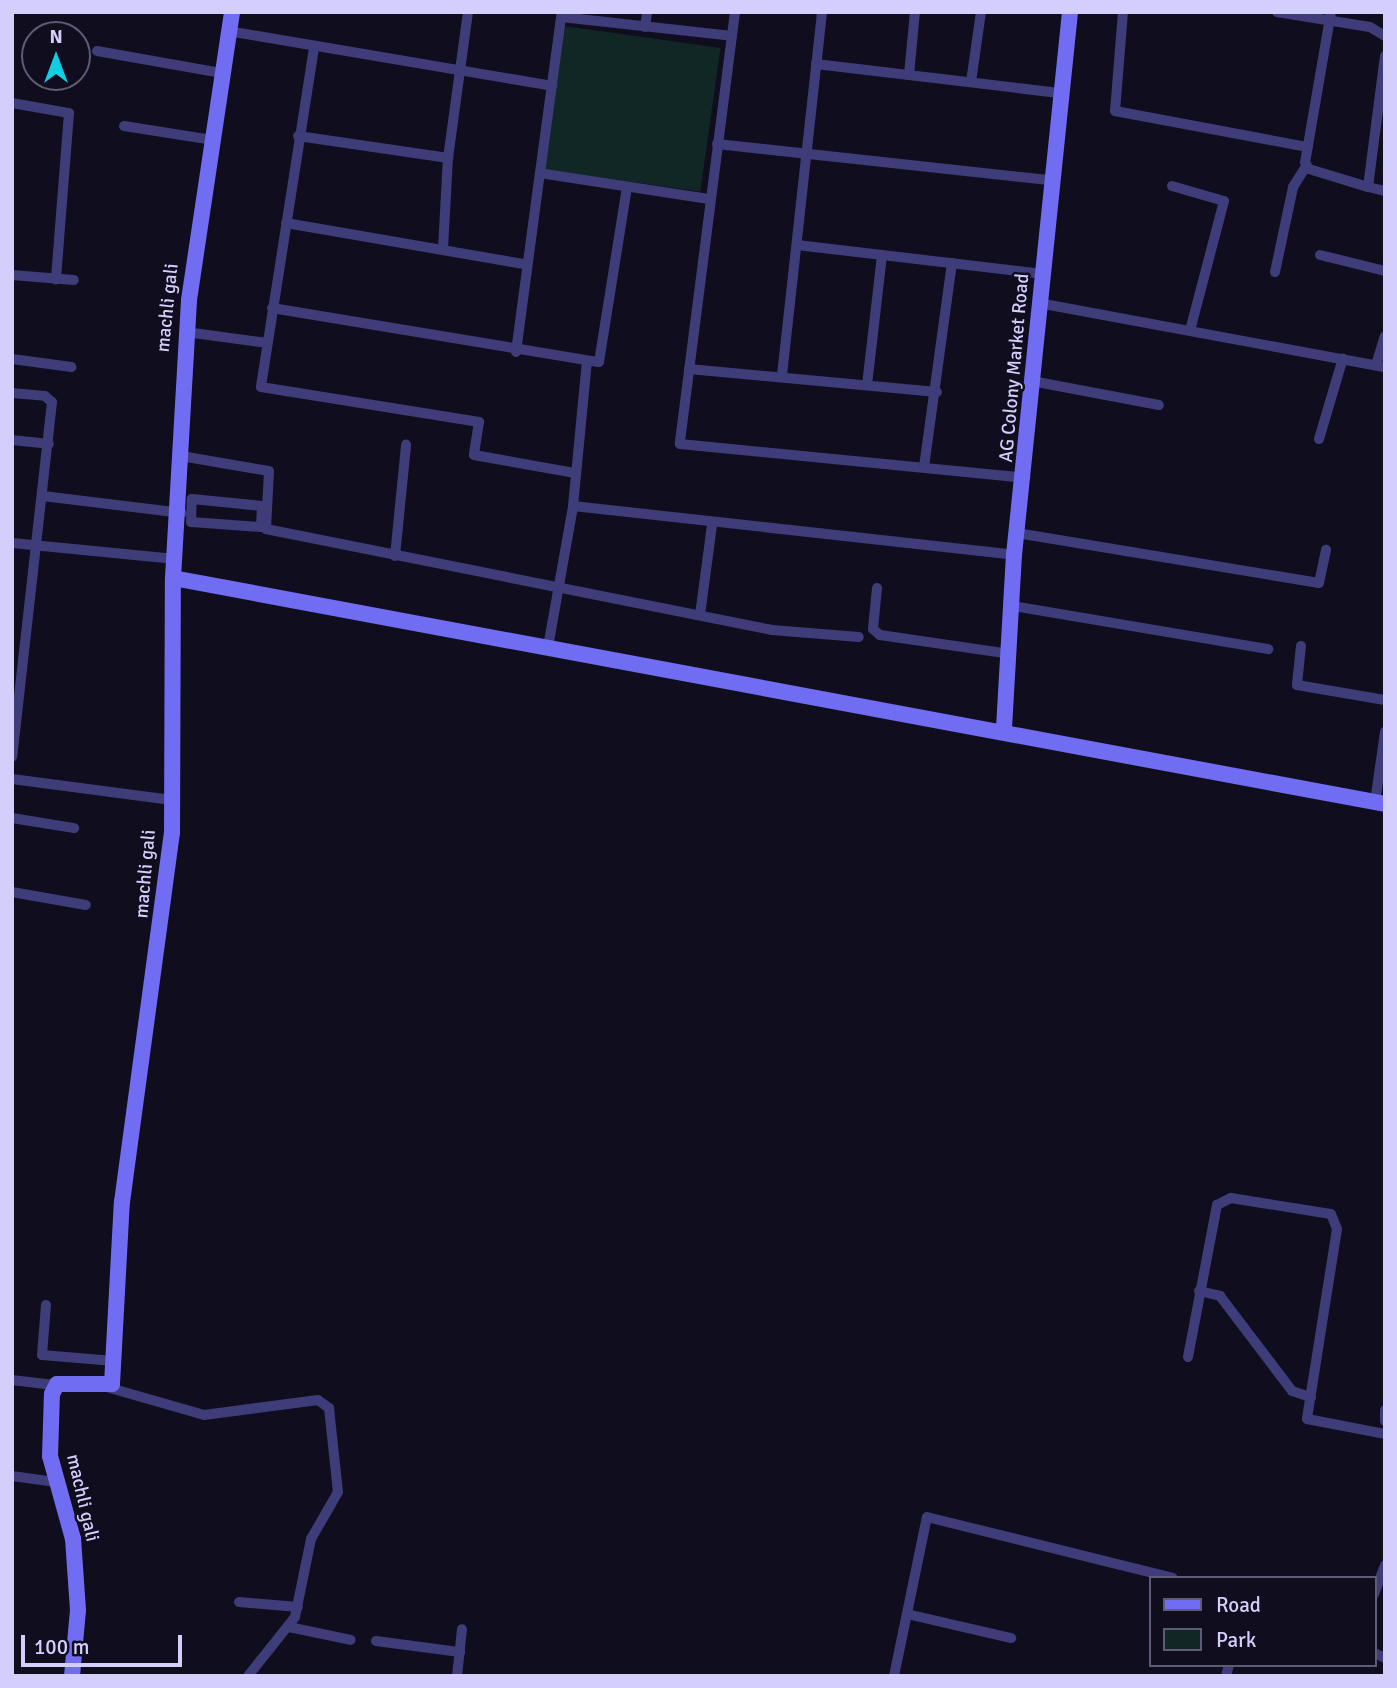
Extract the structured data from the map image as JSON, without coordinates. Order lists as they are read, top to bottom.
{
  "streets": {
    "street": ["machli gali", "AG Colony Market Road"]
  },
  "legend": ["Road", "Park"],
  "scale_bar": "100 m",
  "north": "top"
}
